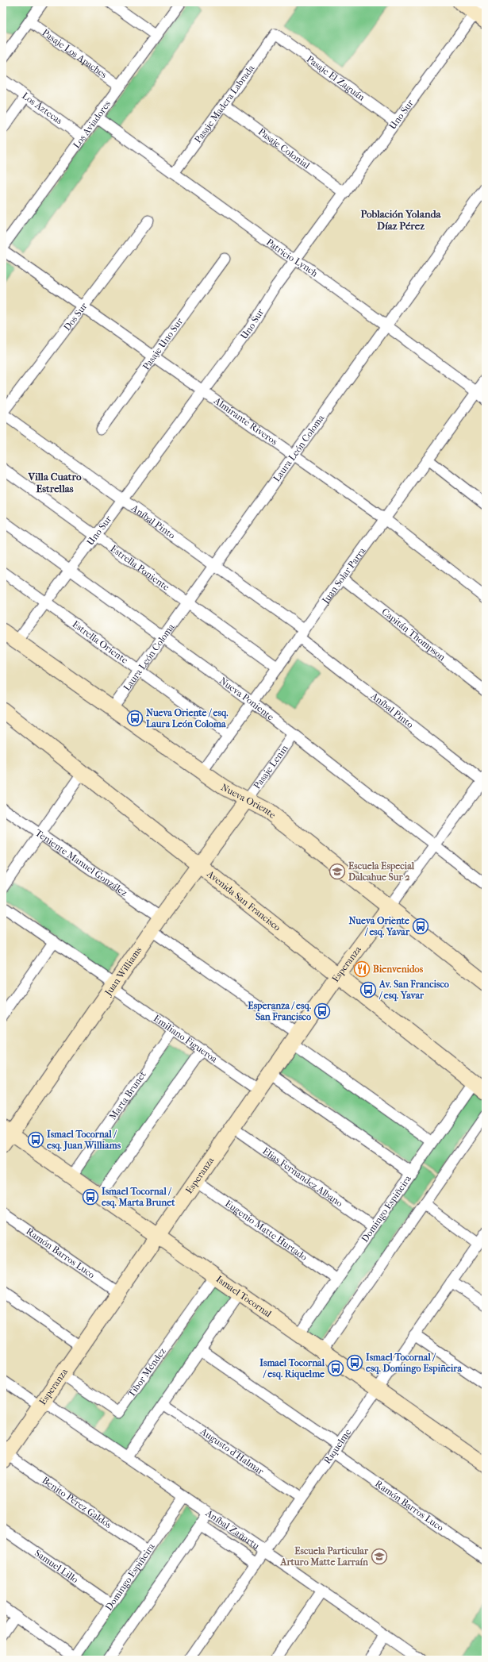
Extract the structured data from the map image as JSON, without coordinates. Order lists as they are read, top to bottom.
{
  "streets": {
    "street": [
      "Pasaje Los Apaches",
      "Pasaje El Zaguán",
      "Pasaje Madera Labrada",
      "Los Aztecas",
      "Uno Sur",
      "Los Aviadores",
      "Pasaje Colonial",
      "Patricio Lynch",
      "Dos Sur",
      "Pasaje Uno Sur",
      "Almirante Riveros",
      "Laura León Coloma",
      "Aníbal Pinto",
      "Estrella Poniente",
      "Juan Solar Parra",
      "Capitán Thompson",
      "Estrella Oriente",
      "Nueva Poniente",
      "Pasaje Lenin",
      "Nueva Oriente",
      "Teniente Manuel González",
      "Avenida San Francisco",
      "Esperanza",
      "Juan Williams",
      "Emiliano Figueroa",
      "Marta Brunet",
      "Elias Fernandez Albano",
      "Domingo Espiñeira",
      "Eugenio Matte Hurtado",
      "Ramón Barros Luco",
      "Ismael Tocornal",
      "Tibor Méndez",
      "Riquelme",
      "Augusto d'Halmar",
      "Benito Pérez Galdós",
      "Aníbal Zañartu",
      "Samuel Lillo"
    ]
  },
  "crossings": [
    ["Pasaje Los Apaches", "Los Aviadores"],
    ["Pasaje El Zaguán", "Pasaje Madera Labrada"],
    ["Pasaje El Zaguán", "Uno Sur"],
    ["Pasaje Madera Labrada", "Pasaje Colonial"],
    ["Pasaje Madera Labrada", "Patricio Lynch"],
    ["Los Aztecas", "Los Aviadores"],
    ["Uno Sur", "Pasaje Colonial"],
    ["Uno Sur", "Patricio Lynch"],
    ["Uno Sur", "Almirante Riveros"],
    ["Uno Sur", "Aníbal Pinto"],
    ["Uno Sur", "Estrella Poniente"],
    ["Uno Sur", "Estrella Oriente"],
    ["Uno Sur", "Nueva Poniente"],
    ["Uno Sur", "Nueva Oriente"],
    ["Los Aviadores", "Patricio Lynch"],
    ["Patricio Lynch", "Laura León Coloma"],
    ["Patricio Lynch", "Juan Solar Parra"],
    ["Dos Sur", "Almirante Riveros"],
    ["Dos Sur", "Aníbal Pinto"],
    ["Pasaje Uno Sur", "Almirante Riveros"],
    ["Almirante Riveros", "Laura León Coloma"],
    ["Almirante Riveros", "Juan Solar Parra"],
    ["Laura León Coloma", "Aníbal Pinto"],
    ["Laura León Coloma", "Estrella Poniente"],
    ["Laura León Coloma", "Estrella Oriente"],
    ["Laura León Coloma", "Nueva Poniente"],
    ["Laura León Coloma", "Nueva Oriente"],
    ["Aníbal Pinto", "Juan Solar Parra"],
    ["Estrella Poniente", "Juan Solar Parra"],
    ["Juan Solar Parra", "Capitán Thompson"],
    ["Juan Solar Parra", "Estrella Oriente"],
    ["Juan Solar Parra", "Nueva Poniente"],
    ["Juan Solar Parra", "Nueva Oriente"],
    ["Nueva Poniente", "Pasaje Lenin"],
    ["Pasaje Lenin", "Nueva Oriente"],
    ["Pasaje Lenin", "Juan Williams"],
    ["Nueva Oriente", "Esperanza"],
    ["Nueva Oriente", "Juan Williams"],
    ["Teniente Manuel González", "Juan Williams"],
    ["Avenida San Francisco", "Esperanza"],
    ["Avenida San Francisco", "Juan Williams"],
    ["Avenida San Francisco", "Domingo Espiñeira"],
    ["Esperanza", "Emiliano Figueroa"],
    ["Esperanza", "Elias Fernandez Albano"],
    ["Esperanza", "Eugenio Matte Hurtado"],
    ["Esperanza", "Ramón Barros Luco"],
    ["Esperanza", "Ismael Tocornal"],
    ["Esperanza", "Tibor Méndez"],
    ["Esperanza", "Benito Pérez Galdós"],
    ["Esperanza", "Aníbal Zañartu"],
    ["Juan Williams", "Emiliano Figueroa"],
    ["Juan Williams", "Ismael Tocornal"],
    ["Emiliano Figueroa", "Marta Brunet"],
    ["Marta Brunet", "Ismael Tocornal"],
    ["Elias Fernandez Albano", "Domingo Espiñeira"],
    ["Domingo Espiñeira", "Eugenio Matte Hurtado"],
    ["Domingo Espiñeira", "Ismael Tocornal"],
    ["Domingo Espiñeira", "Benito Pérez Galdós"],
    ["Domingo Espiñeira", "Aníbal Zañartu"],
    ["Domingo Espiñeira", "Samuel Lillo"],
    ["Ramón Barros Luco", "Riquelme"],
    ["Ismael Tocornal", "Tibor Méndez"],
    ["Ismael Tocornal", "Riquelme"],
    ["Riquelme", "Augusto d'Halmar"],
    ["Riquelme", "Aníbal Zañartu"]
  ],
  "districts": ["Población Yolanda Díaz Pérez", "Villa Cuatro Estrellas"],
  "places": {
    "bus stop": [
      "Nueva Oriente / esq. Laura León Coloma",
      "Nueva Oriente / esq. Yavar",
      "Av. San Francisco / esq. Yavar",
      "Esperanza / esq. San Francisco",
      "Ismael Tocornal / esq. Juan Williams",
      "Ismael Tocornal / esq. Marta Brunet",
      "Ismael Tocornal / esq. Domingo Espiñeira",
      "Ismael Tocornal / esq. Riquelme"
    ],
    "school or university": ["Escuela Especial Dalcahue Sur 2", "Escuela Particular Arturo Matte Larraín"],
    "restaurant": ["Bienvenidos"]
  }
}
